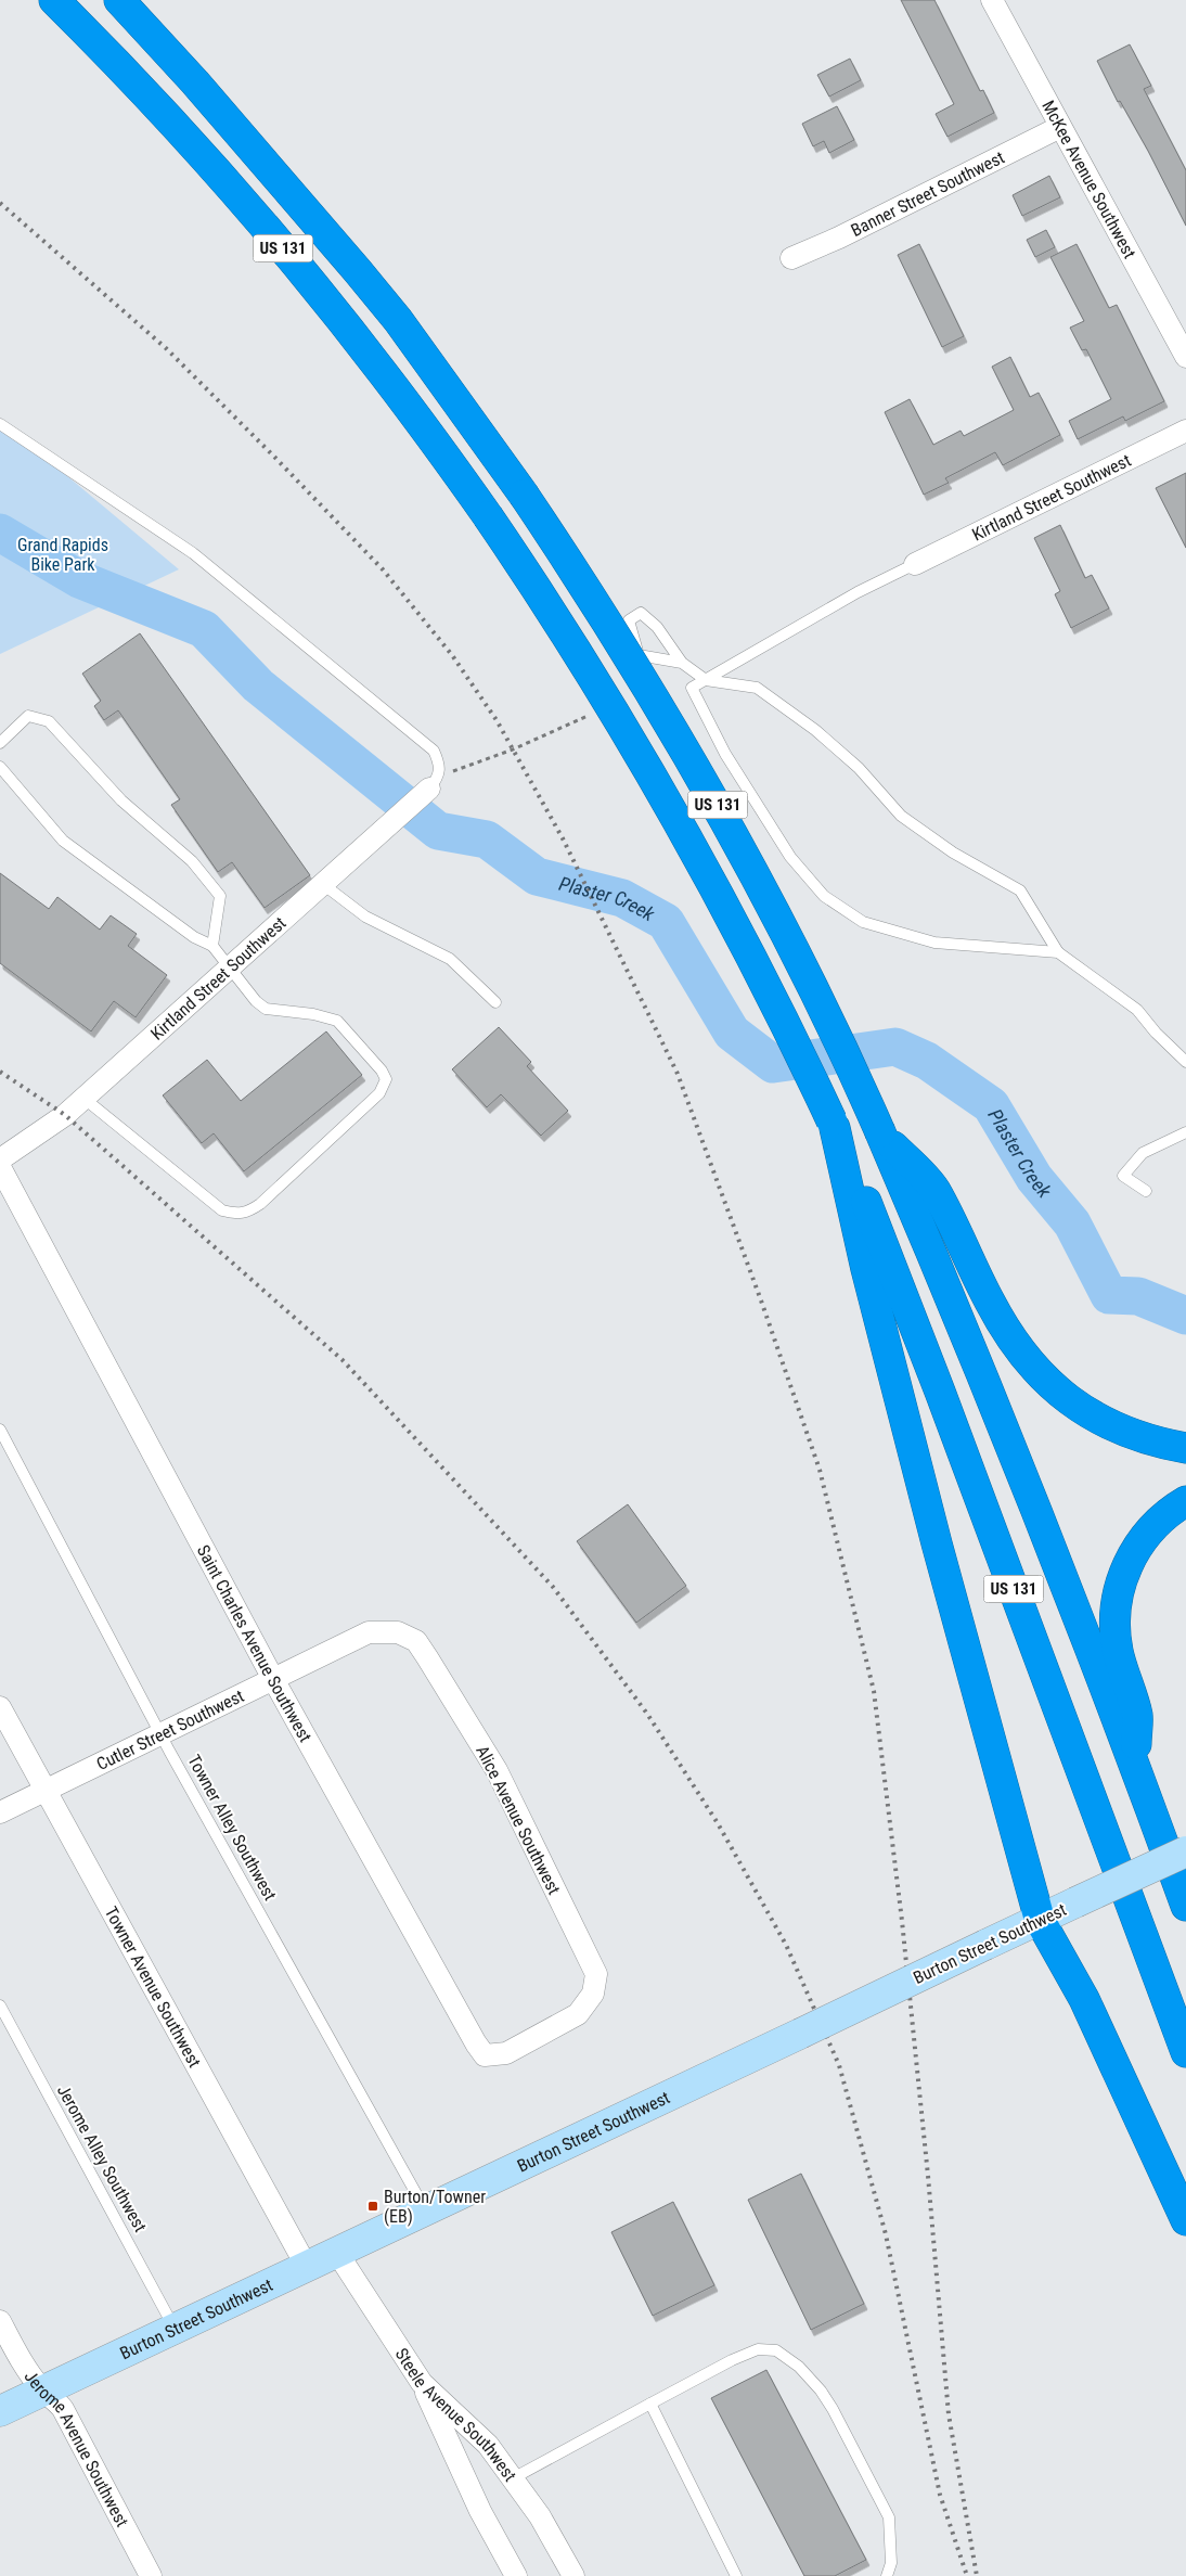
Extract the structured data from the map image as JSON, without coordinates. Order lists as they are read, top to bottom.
{
  "streets": {
    "highway": ["US 131"],
    "main road": ["Burton Street Southwest"],
    "street": [
      "McKee Avenue Southwest",
      "Banner Street Southwest",
      "Kirtland Street Southwest",
      "Saint Charles Avenue Southwest",
      "Cutler Street Southwest",
      "Alice Avenue Southwest",
      "Towner Avenue Southwest",
      "Steele Avenue Southwest",
      "Jerome Avenue Southwest"
    ],
    "lane": ["Towner Alley Southwest", "Jerome Alley Southwest"]
  },
  "crossings": [
    ["McKee Avenue Southwest", "Banner Street Southwest"],
    ["Saint Charles Avenue Southwest", "Cutler Street Southwest"],
    ["Saint Charles Avenue Southwest", "Alice Avenue Southwest"],
    ["Cutler Street Southwest", "Alice Avenue Southwest"],
    ["Cutler Street Southwest", "Towner Alley Southwest"],
    ["Cutler Street Southwest", "Towner Avenue Southwest"],
    ["Towner Alley Southwest", "Burton Street Southwest"],
    ["Burton Street Southwest", "Towner Avenue Southwest"],
    ["Burton Street Southwest", "Jerome Alley Southwest"],
    ["Burton Street Southwest", "Steele Avenue Southwest"],
    ["Burton Street Southwest", "Jerome Avenue Southwest"]
  ],
  "water": ["Plaster Creek"],
  "parks": ["Grand Rapids Bike Park"],
  "places": {
    "transit": ["Burton/Towner (EB)"]
  }
}
